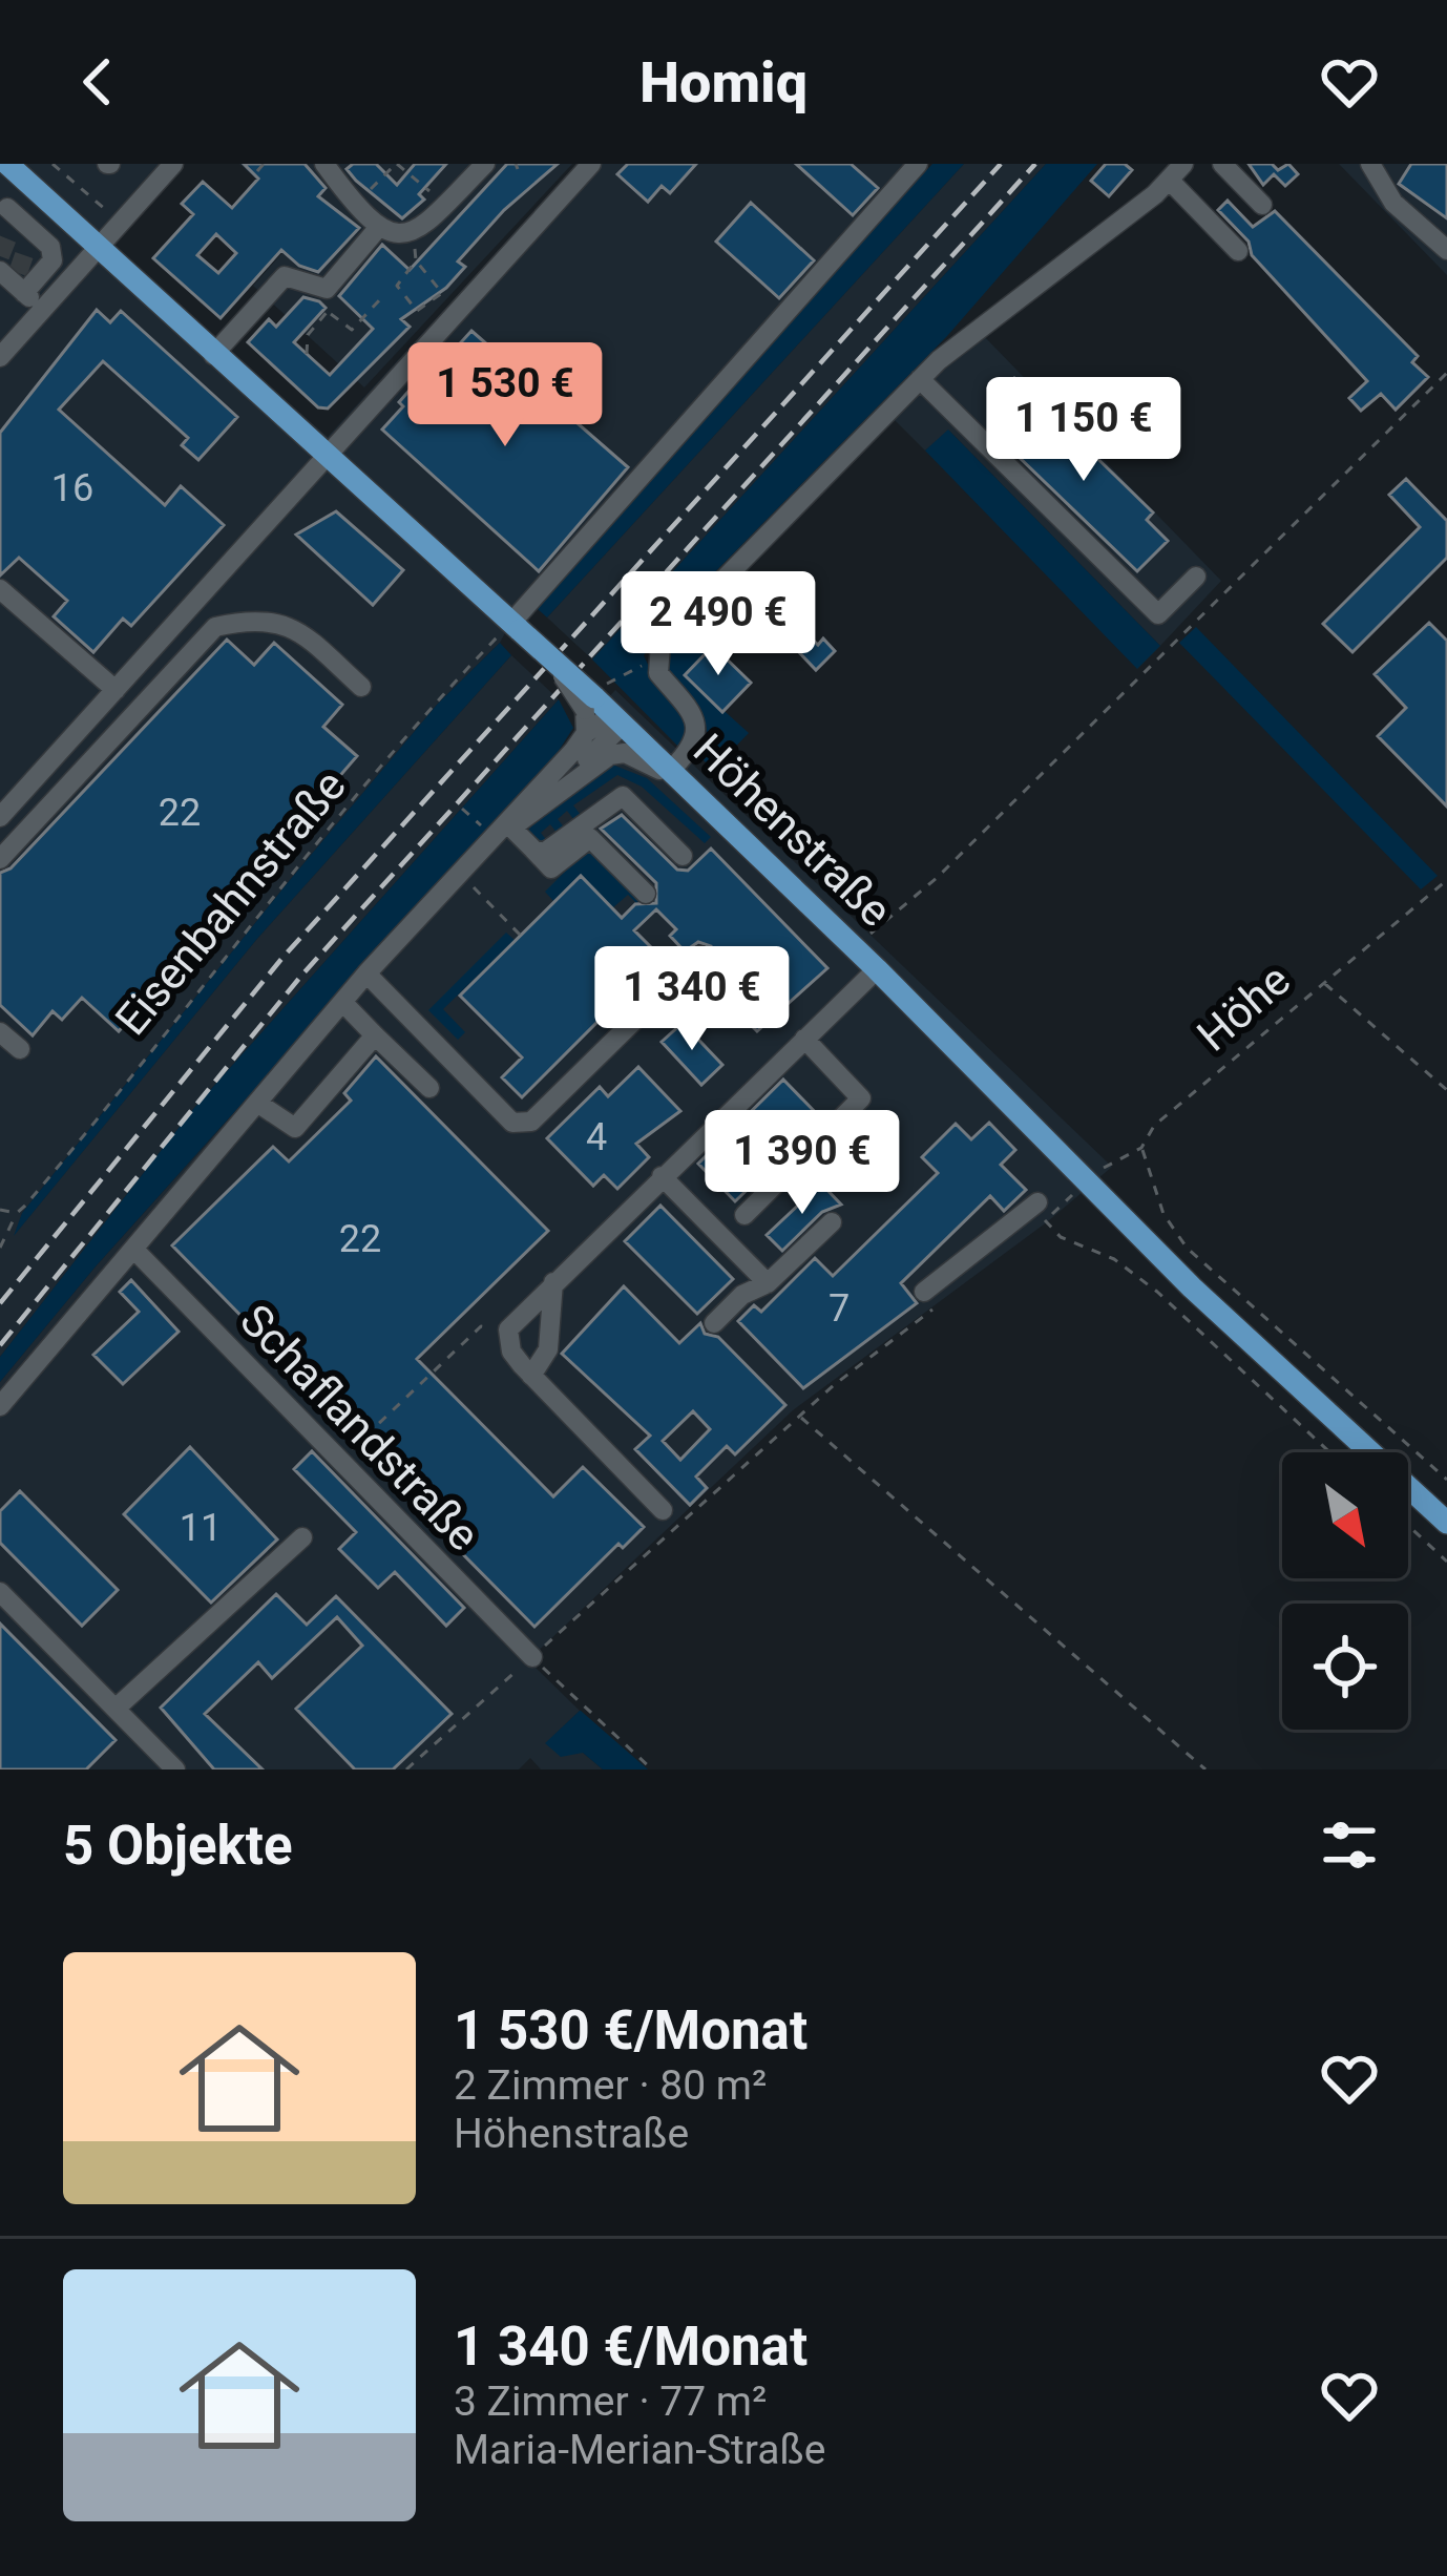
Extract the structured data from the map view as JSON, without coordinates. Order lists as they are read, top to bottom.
{
  "streets": {
    "main road": ["Höhenstraße"],
    "street": ["Schaflandstraße"],
    "path": ["Eisenbahnstraße", "Höhe"]
  },
  "crossings": [
    ["Höhenstraße", "Eisenbahnstraße"],
    ["Höhenstraße", "Höhe"]
  ],
  "house_numbers": [
    "16",
    "22",
    "4",
    "22",
    "7",
    "11"
  ],
  "north": "bottom right",
  "page": {
    "header": "Homiq",
    "price": [
      "1 530 €",
      "1 150 €",
      "2 490 €",
      "1 340 €",
      "1 390 €"
    ],
    "heading": "5 Objekte",
    "list": [
      {
        "name": "1 530 €/Monat",
        "note": "2 Zimmer · 80 m² · Höhenstraße"
      },
      {
        "name": "1 340 €/Monat",
        "note": "3 Zimmer · 77 m² · Maria-Merian-Straße"
      }
    ]
  }
}
